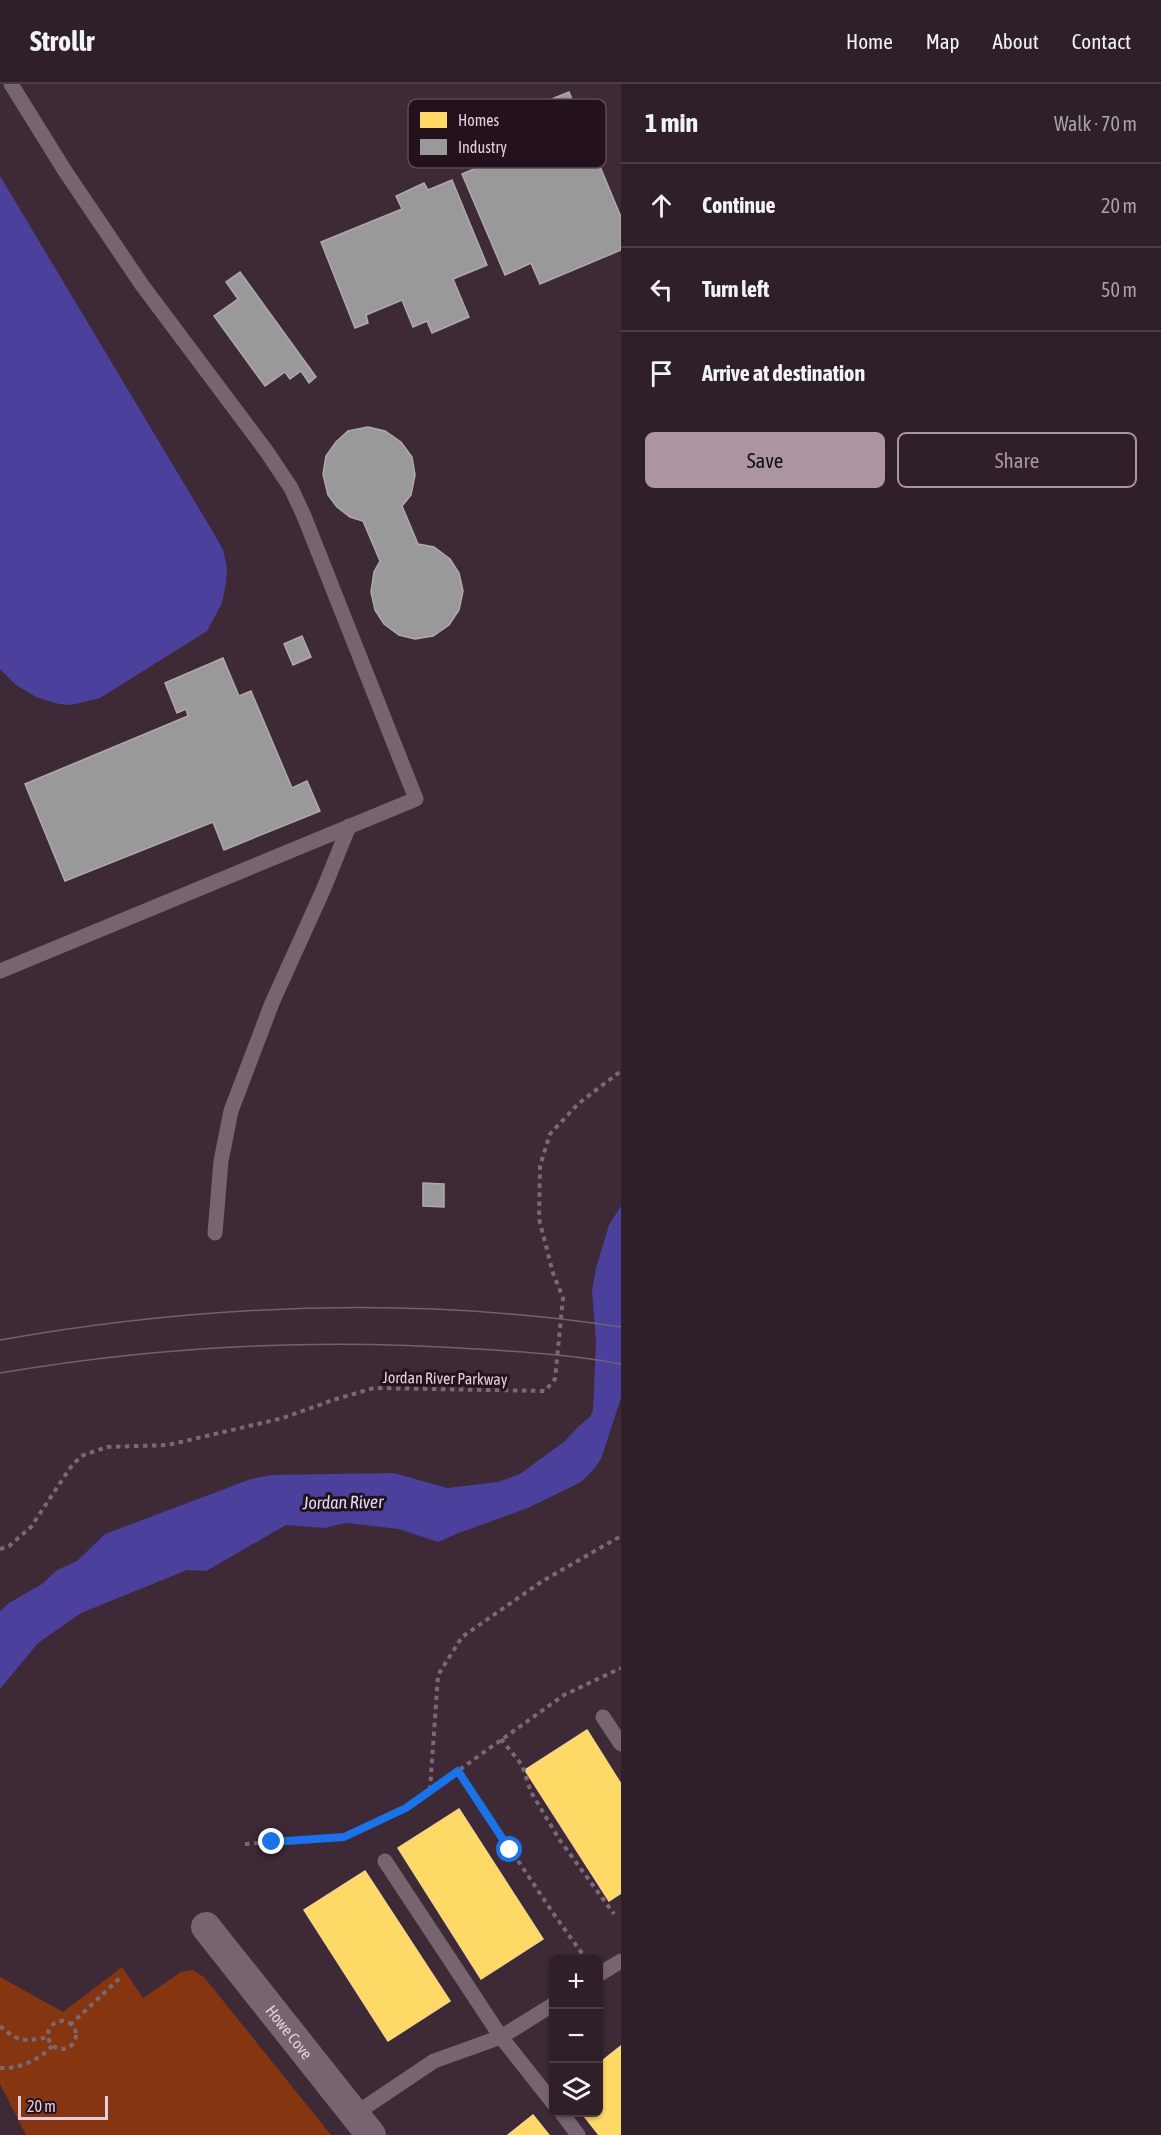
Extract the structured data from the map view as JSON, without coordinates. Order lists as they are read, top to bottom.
{
  "streets": {
    "street": ["Howe Cove"],
    "path": ["Jordan River Parkway"]
  },
  "water": ["Jordan River"],
  "legend": ["Homes", "Industry"],
  "scale_bar": "20 m",
  "page": {
    "header": "Strollr",
    "nav": [
      "Home",
      "Map",
      "About",
      "Contact"
    ],
    "heading": ["1 min", "Walk · 70 m"],
    "list": [
      ["Continue", "20 m"],
      ["Turn left", "50 m"],
      "Arrive at destination"
    ],
    "buttons": ["Save", "Share"],
    "map_buttons": ["+", "−"],
    "scale": "20 m"
  }
}
